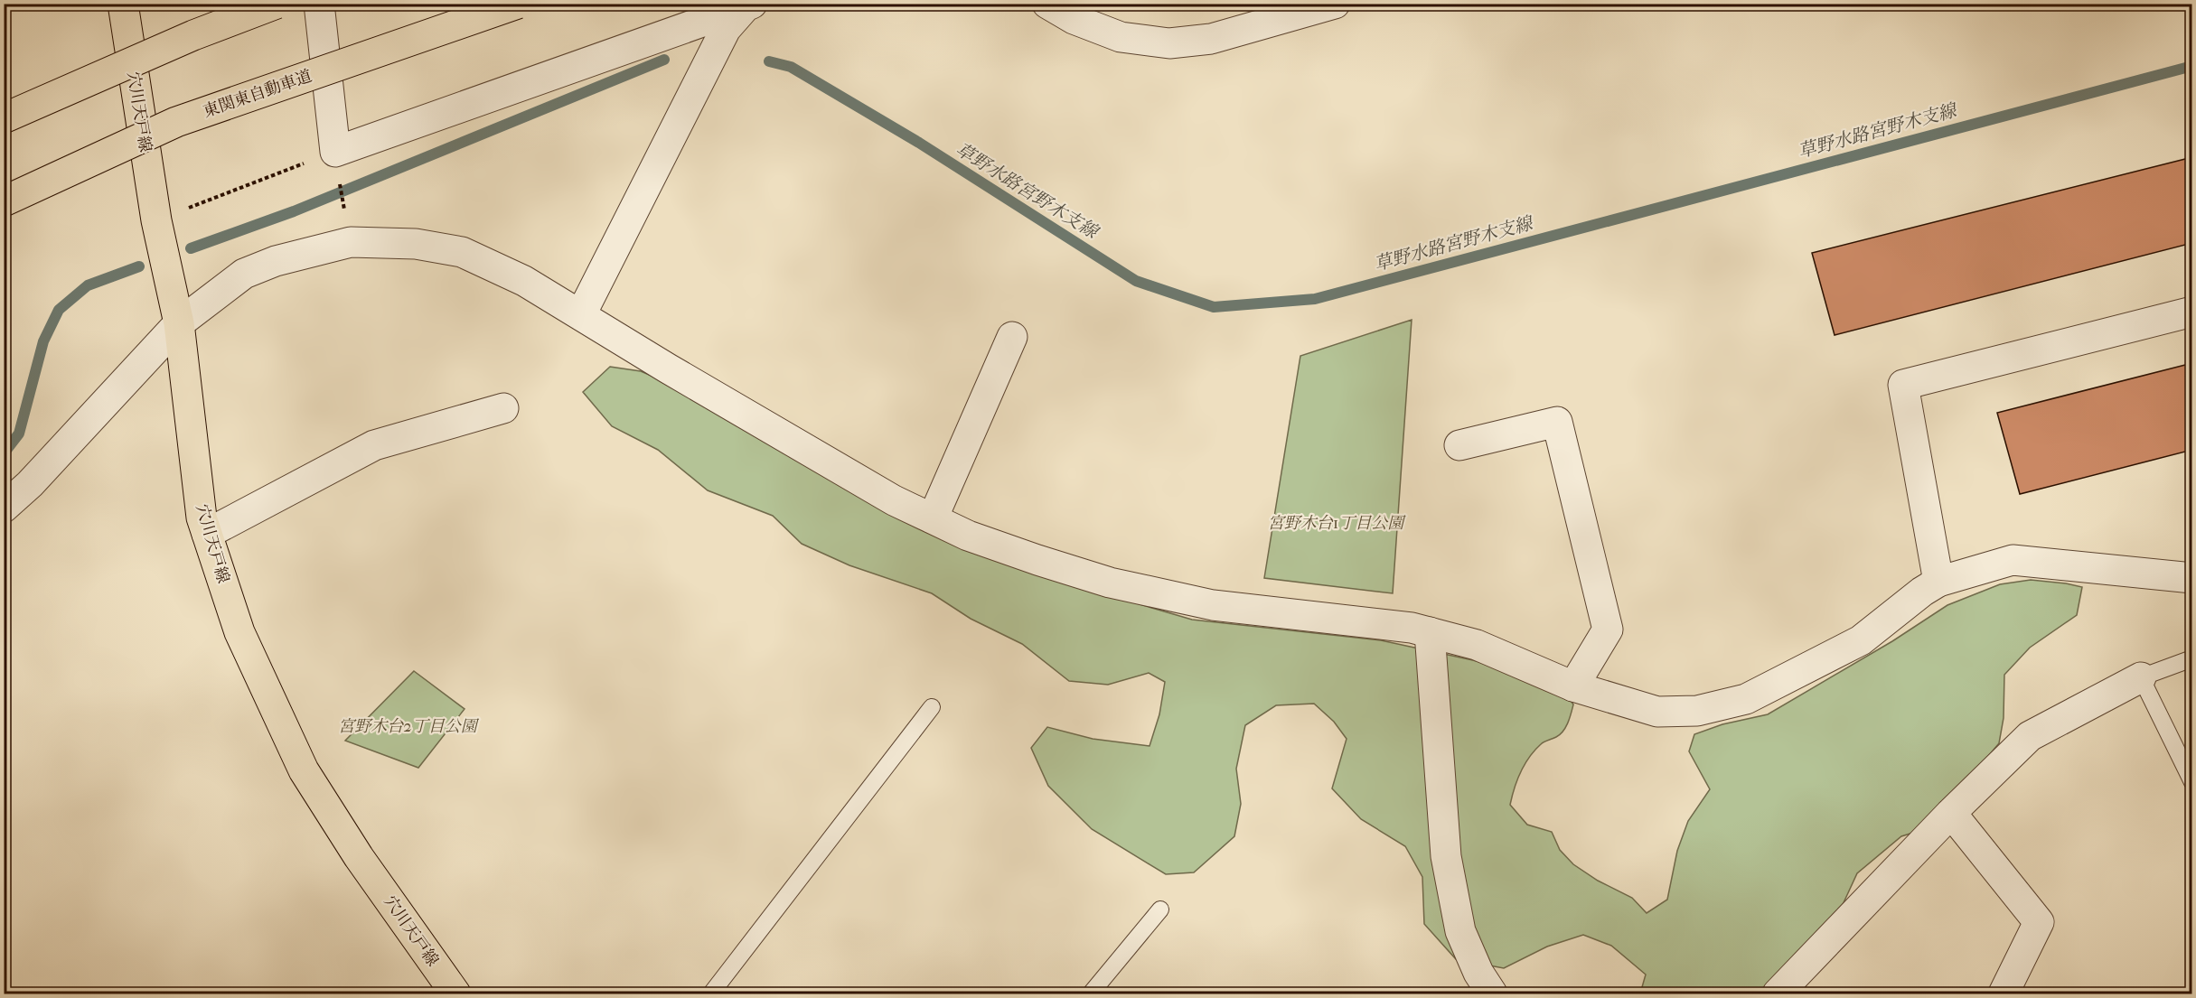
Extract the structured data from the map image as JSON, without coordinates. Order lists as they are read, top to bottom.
{
  "streets": {
    "main road": ["東関東自動車道", "穴川天戸線"]
  },
  "water": ["草野水路宮野木支線"],
  "parks": ["宮野木台1丁目公園", "宮野木台2丁目公園"]
}
